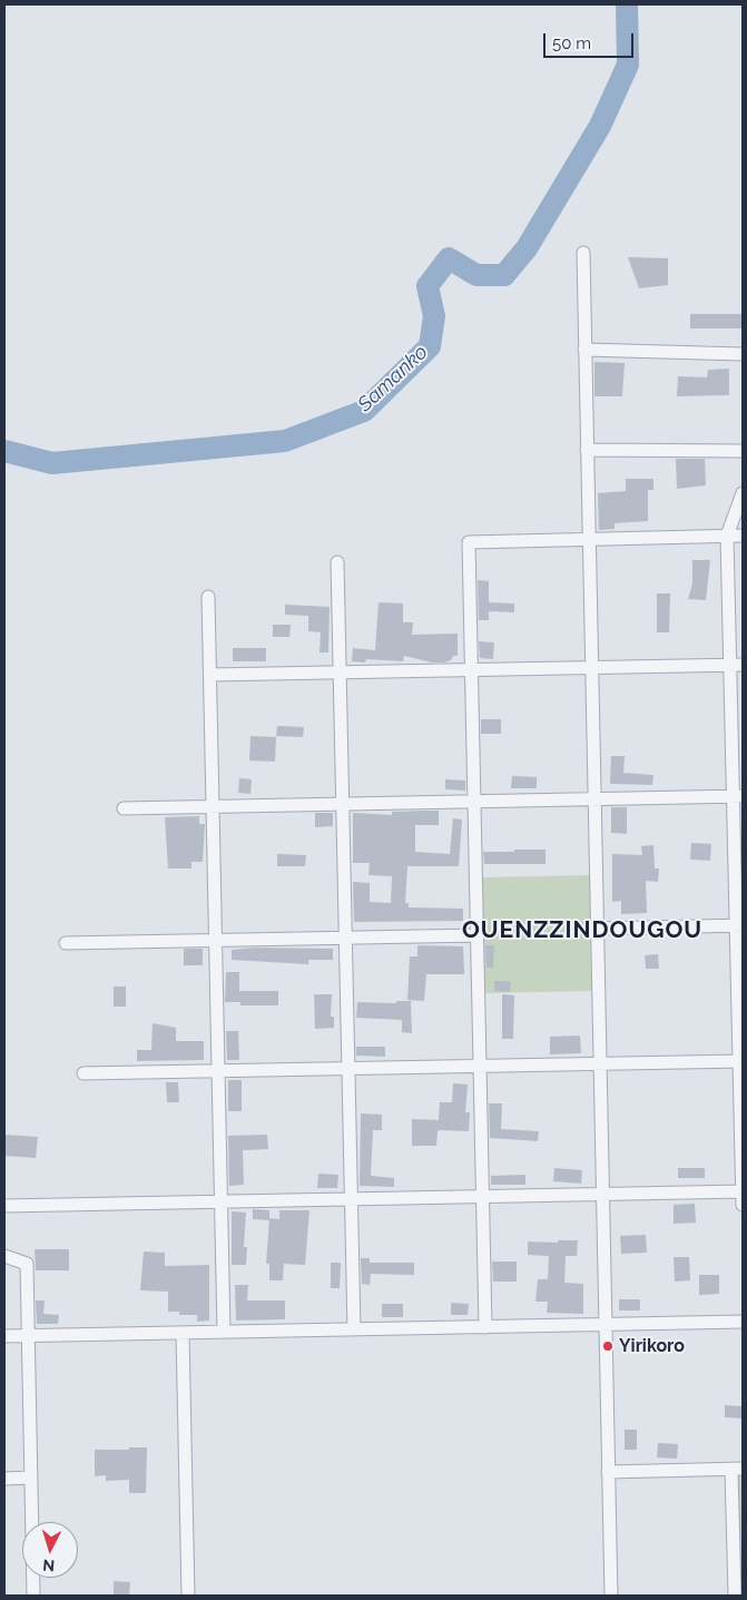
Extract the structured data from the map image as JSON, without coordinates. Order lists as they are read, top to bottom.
{
  "districts": ["OUENZZINDOUGOU"],
  "water": ["Samanko"],
  "places": ["Yirikoro"],
  "scale_bar": "50 m",
  "north": "bottom"
}
